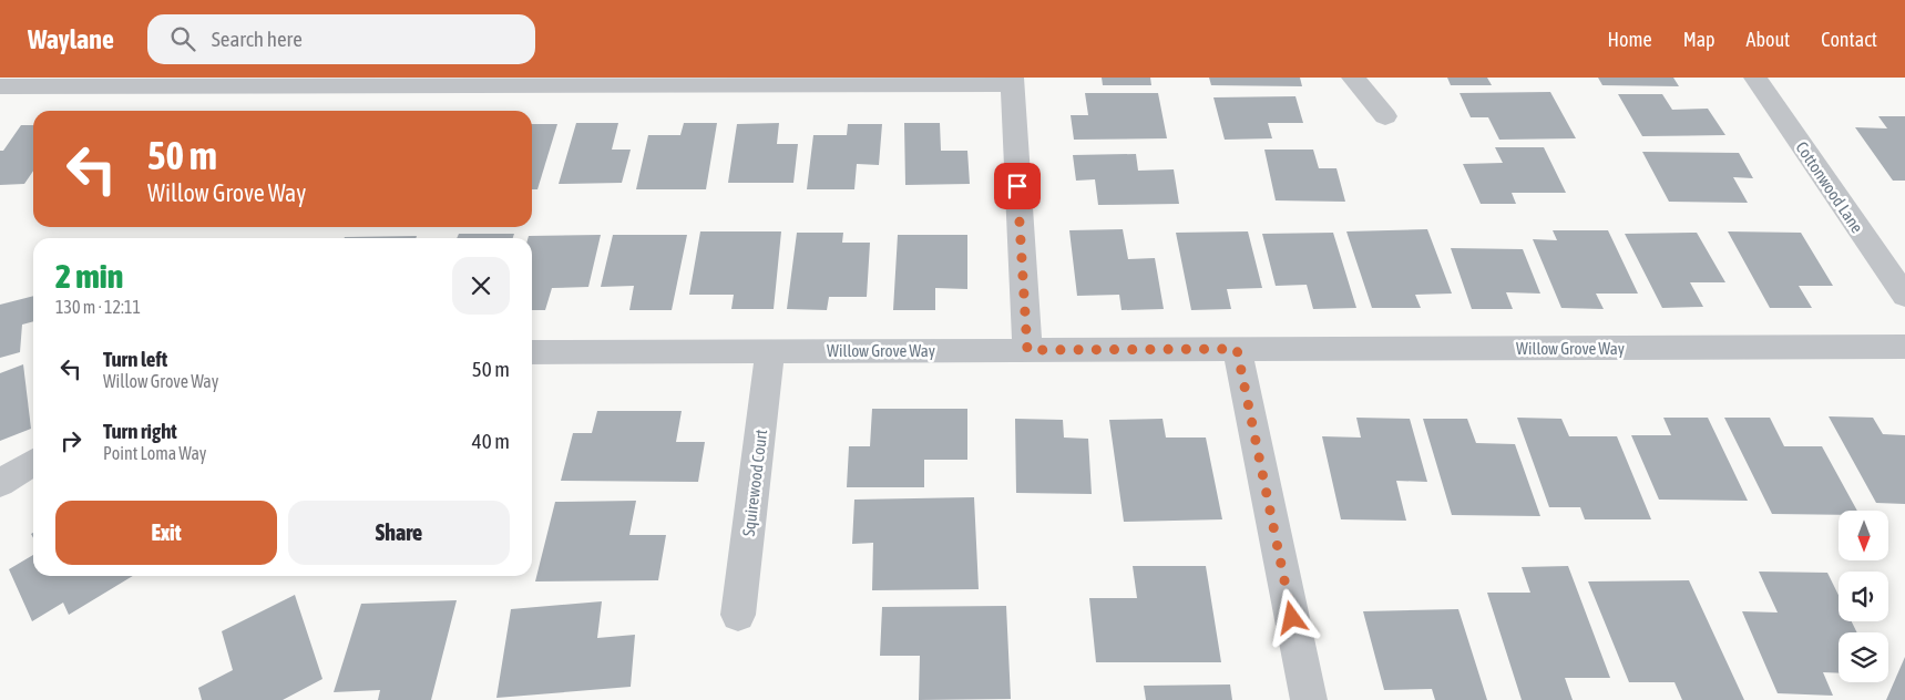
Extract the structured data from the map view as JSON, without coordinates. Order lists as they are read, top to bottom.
{
  "streets": {
    "street": ["Cottonwood Lane", "Willow Grove Way", "Squirewood Court"]
  },
  "crossings": [
    ["Willow Grove Way", "Squirewood Court"]
  ],
  "north": "bottom",
  "page": {
    "header": "Waylane",
    "search": "Search here",
    "nav": [
      "Home",
      "Map",
      "About",
      "Contact"
    ],
    "turn": ["50 m", "Willow Grove Way"],
    "heading": ["2 min", "130 m · 12:11"],
    "list": [
      {
        "name": "Turn left",
        "note": "Willow Grove Way",
        "value": "50 m"
      },
      {
        "name": "Turn right",
        "note": "Point Loma Way",
        "value": "40 m"
      }
    ],
    "buttons": ["Exit", "Share"]
  }
}
